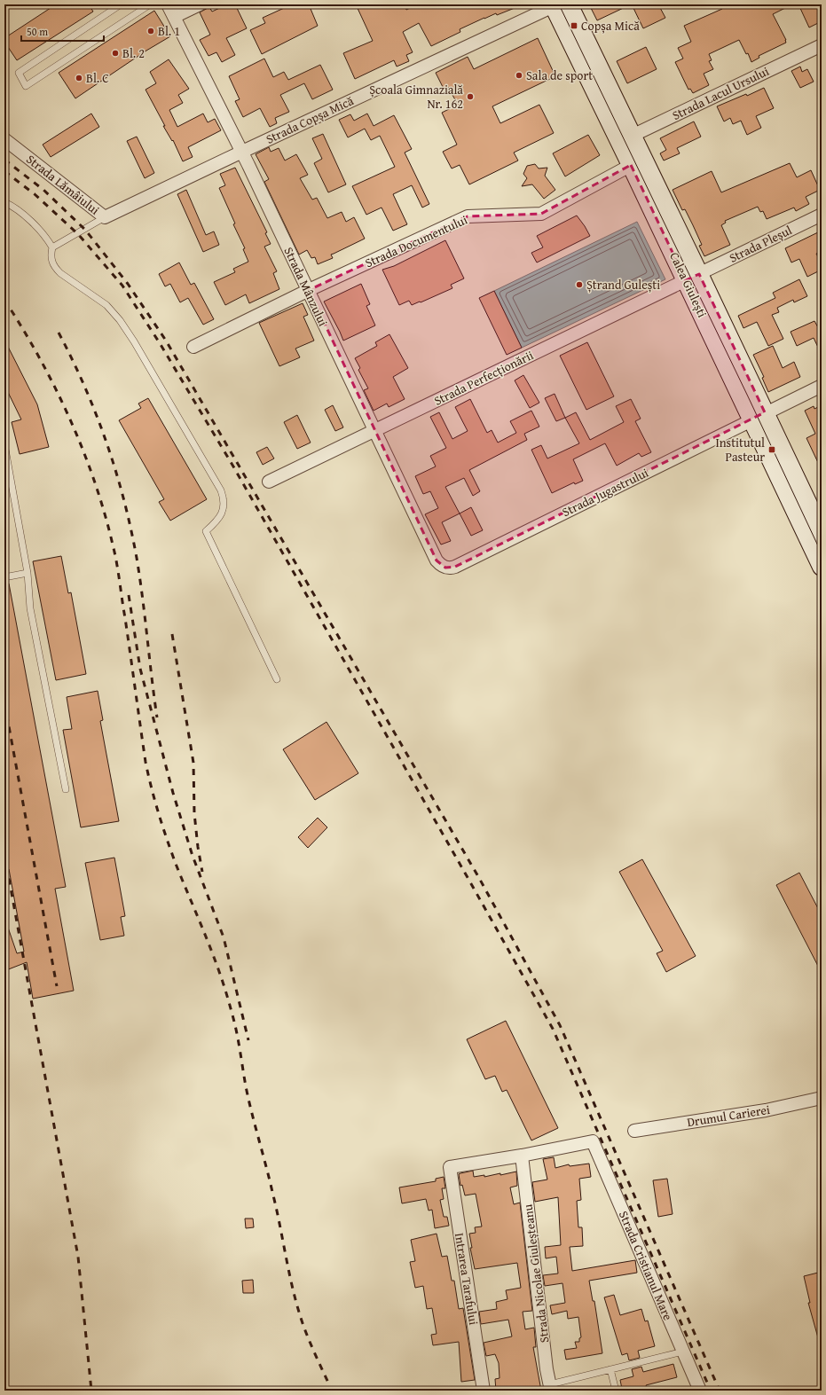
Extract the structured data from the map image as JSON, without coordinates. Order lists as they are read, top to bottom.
{
  "streets": {
    "main road": ["Calea Giulești"],
    "street": [
      "Strada Lacul Ursului",
      "Strada Copșa Mică",
      "Strada Lămâiului",
      "Strada Documentului",
      "Strada Pleșul",
      "Strada Mânzului",
      "Strada Perfecționării",
      "Strada Jugastrului",
      "Drumul Carierei",
      "Strada Cristianul Mare",
      "Strada Nicolae Giuleșteanu",
      "Intrarea Tarafului"
    ]
  },
  "crossings": [
    ["Strada Lacul Ursului", "Calea Giulești"],
    ["Strada Copșa Mică", "Strada Lămâiului"],
    ["Strada Copșa Mică", "Calea Giulești"],
    ["Strada Copșa Mică", "Strada Mânzului"],
    ["Strada Documentului", "Calea Giulești"],
    ["Strada Documentului", "Strada Mânzului"],
    ["Strada Pleșul", "Calea Giulești"],
    ["Strada Pleșul", "Strada Perfecționării"],
    ["Calea Giulești", "Strada Perfecționării"],
    ["Calea Giulești", "Strada Jugastrului"],
    ["Strada Mânzului", "Strada Perfecționării"],
    ["Strada Mânzului", "Strada Jugastrului"],
    ["Strada Cristianul Mare", "Strada Nicolae Giuleșteanu"],
    ["Strada Cristianul Mare", "Intrarea Tarafului"],
    ["Strada Nicolae Giuleșteanu", "Intrarea Tarafului"]
  ],
  "places": {
    "transit": ["Copșa Mică", "Institutul Pasteur"],
    "other": [
      "Bl. 1",
      "Bl. 2",
      "Sala de sport",
      "Bl. C",
      "Școala Gimnazială Nr. 162",
      "Ștrand Gulești"
    ]
  },
  "scale_bar": "50 m"
}
